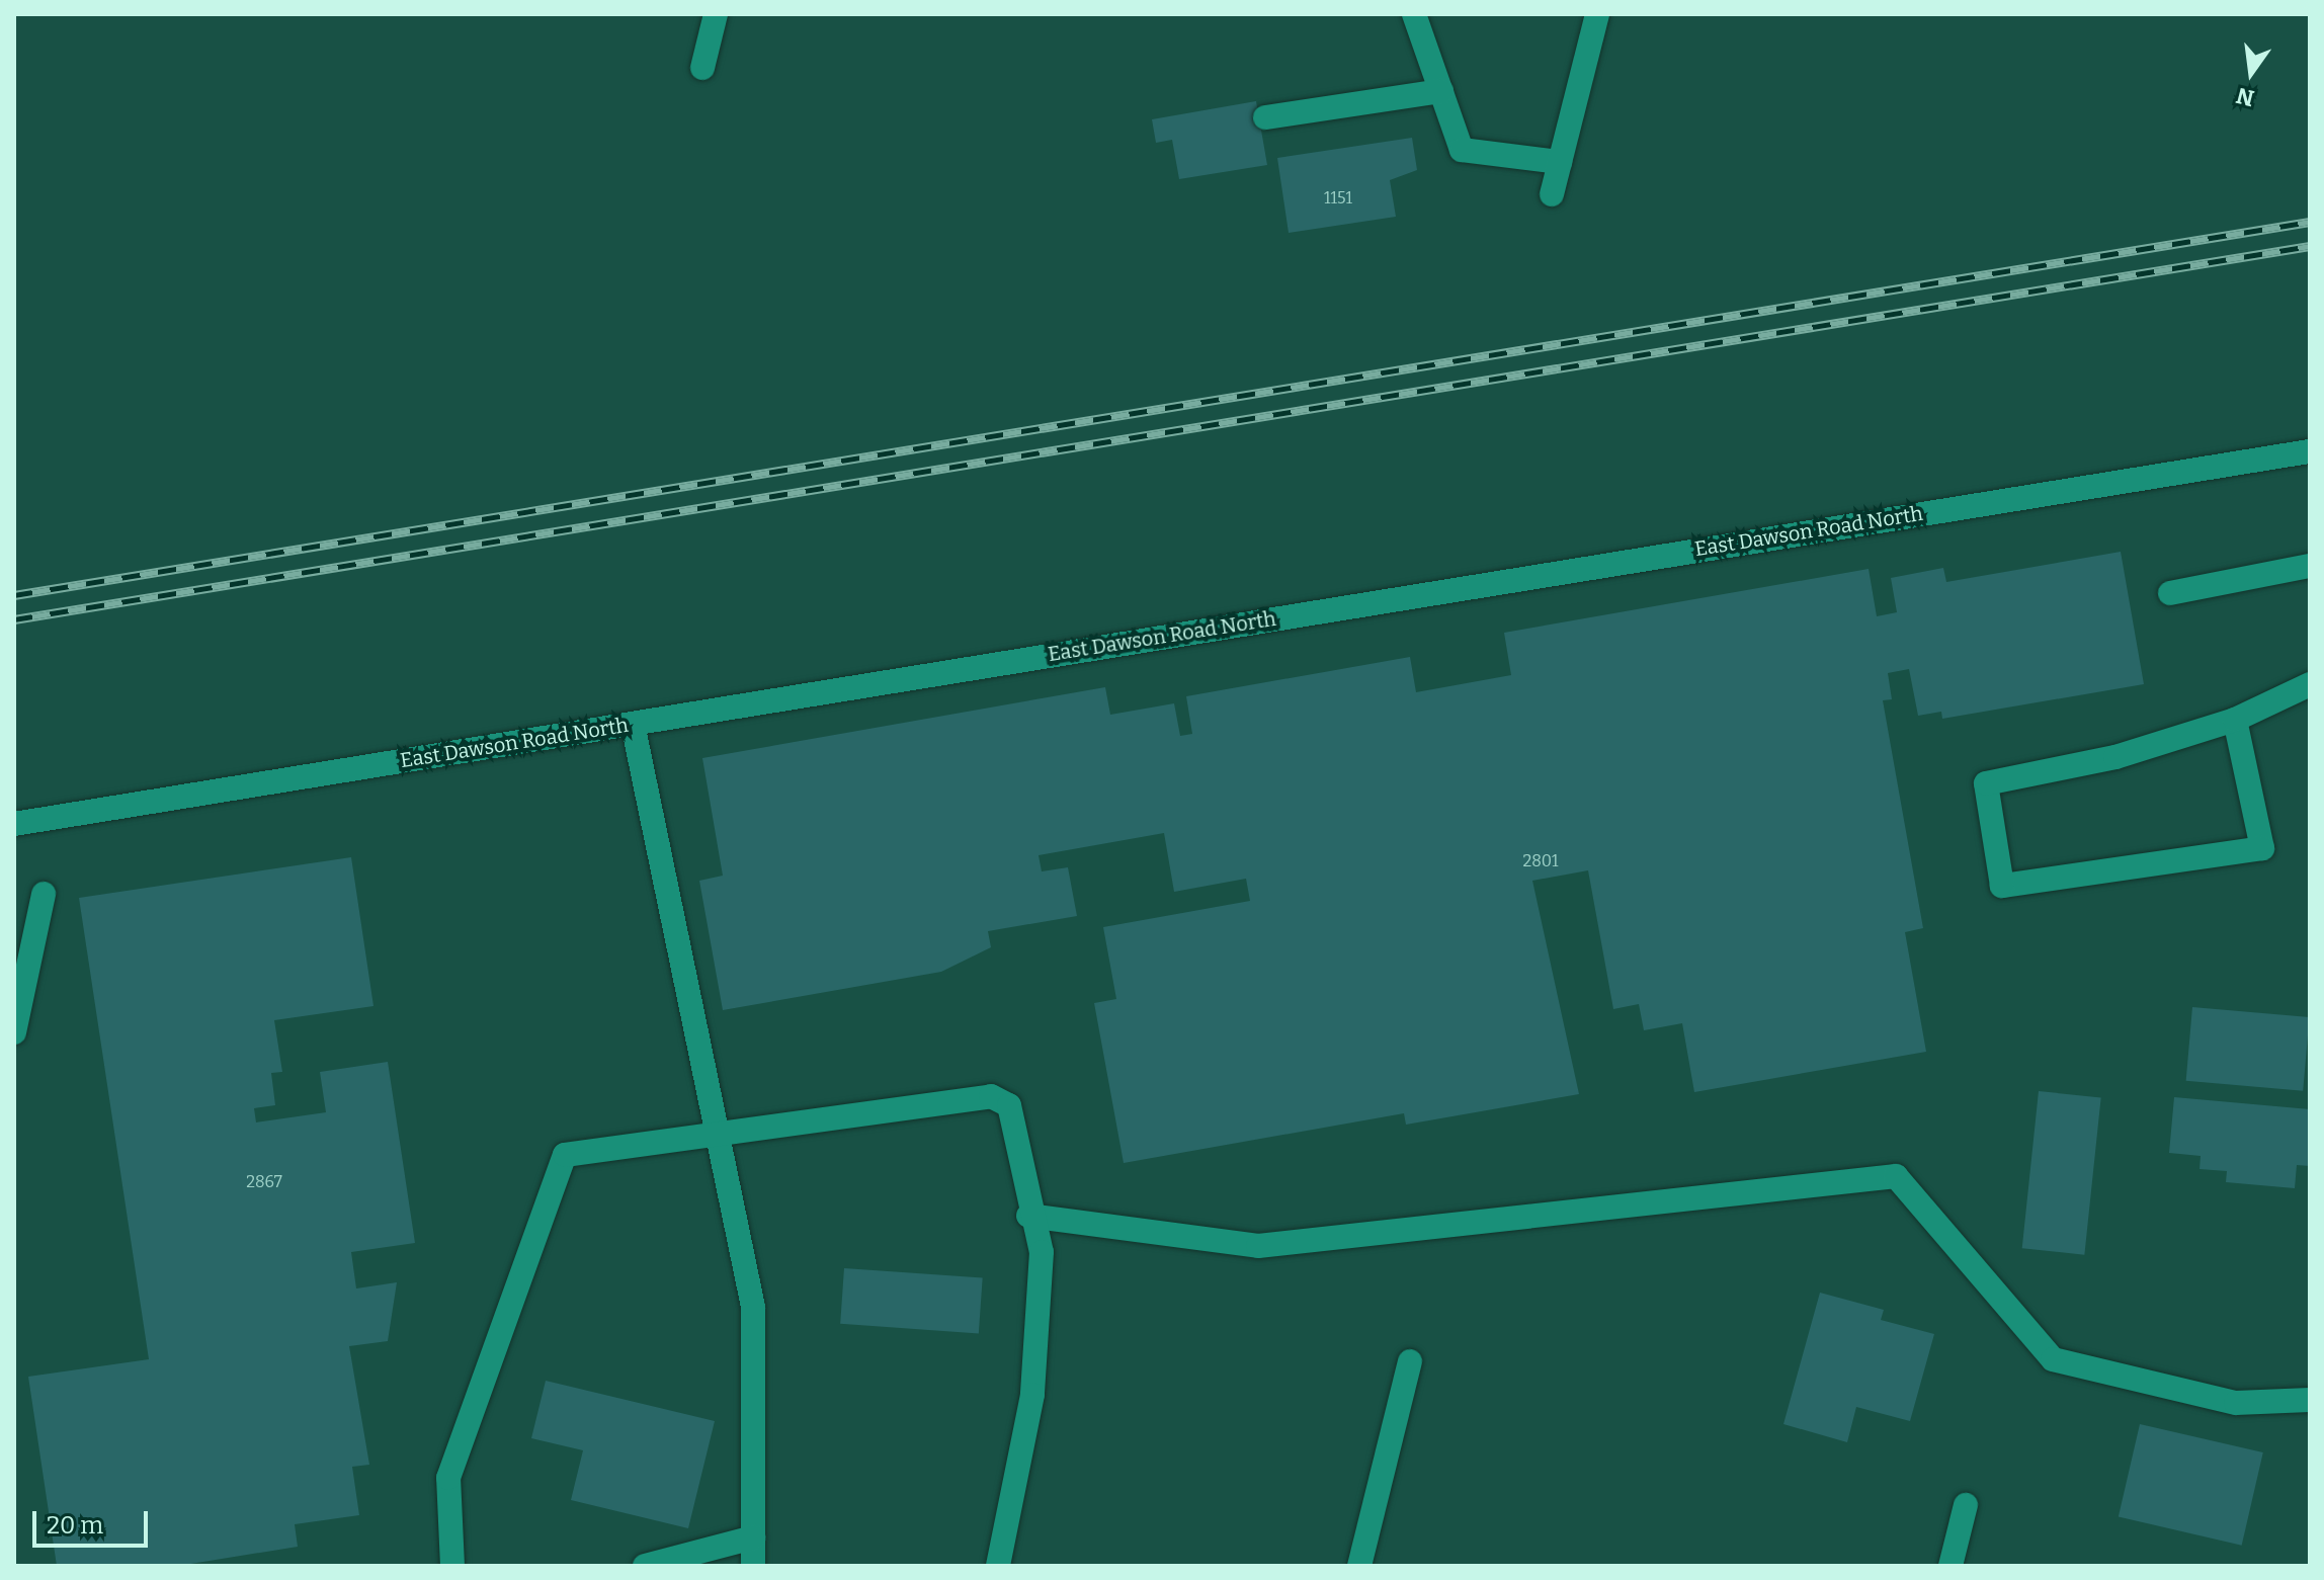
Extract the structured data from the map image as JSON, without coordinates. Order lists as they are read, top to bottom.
{
  "streets": {
    "street": ["East Dawson Road North"]
  },
  "house_numbers": ["1151", "2801", "2867"],
  "scale_bar": "20 m",
  "north": "bottom"
}
